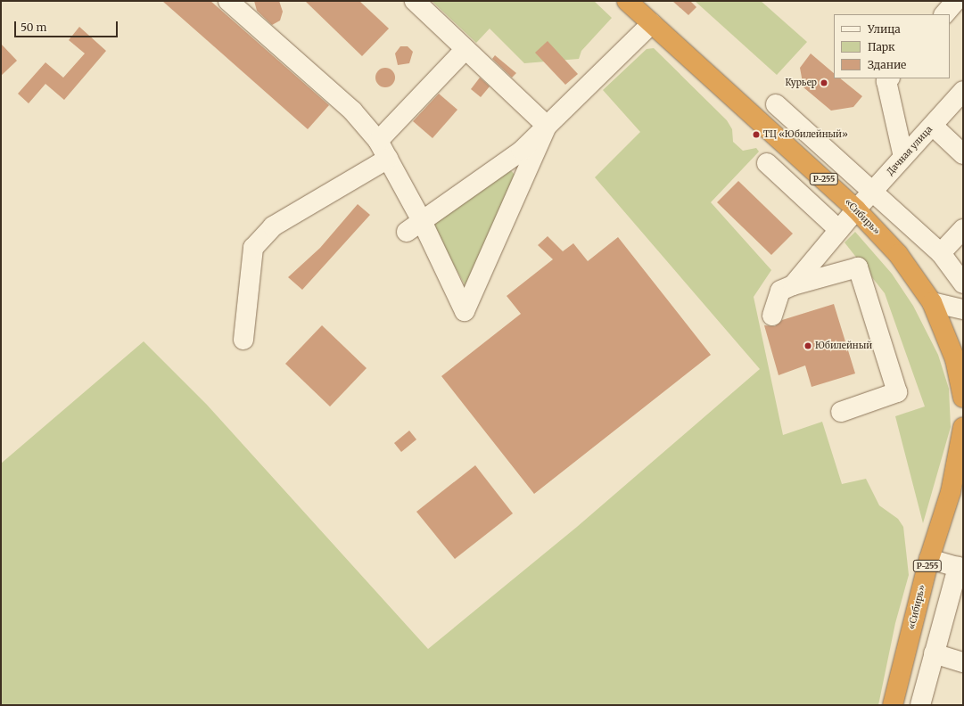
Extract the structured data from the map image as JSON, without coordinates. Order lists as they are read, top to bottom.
{
  "streets": {
    "highway": ["Р-255", "«Сибирь»"],
    "street": ["Дачная улица"]
  },
  "crossings": [
    ["Дачная улица", "«Сибирь»"]
  ],
  "places": ["Курьер", "ТЦ «Юбилейный»", "Юбилейный"],
  "legend": ["Улица", "Парк", "Здание"],
  "scale_bar": "50 m"
}
